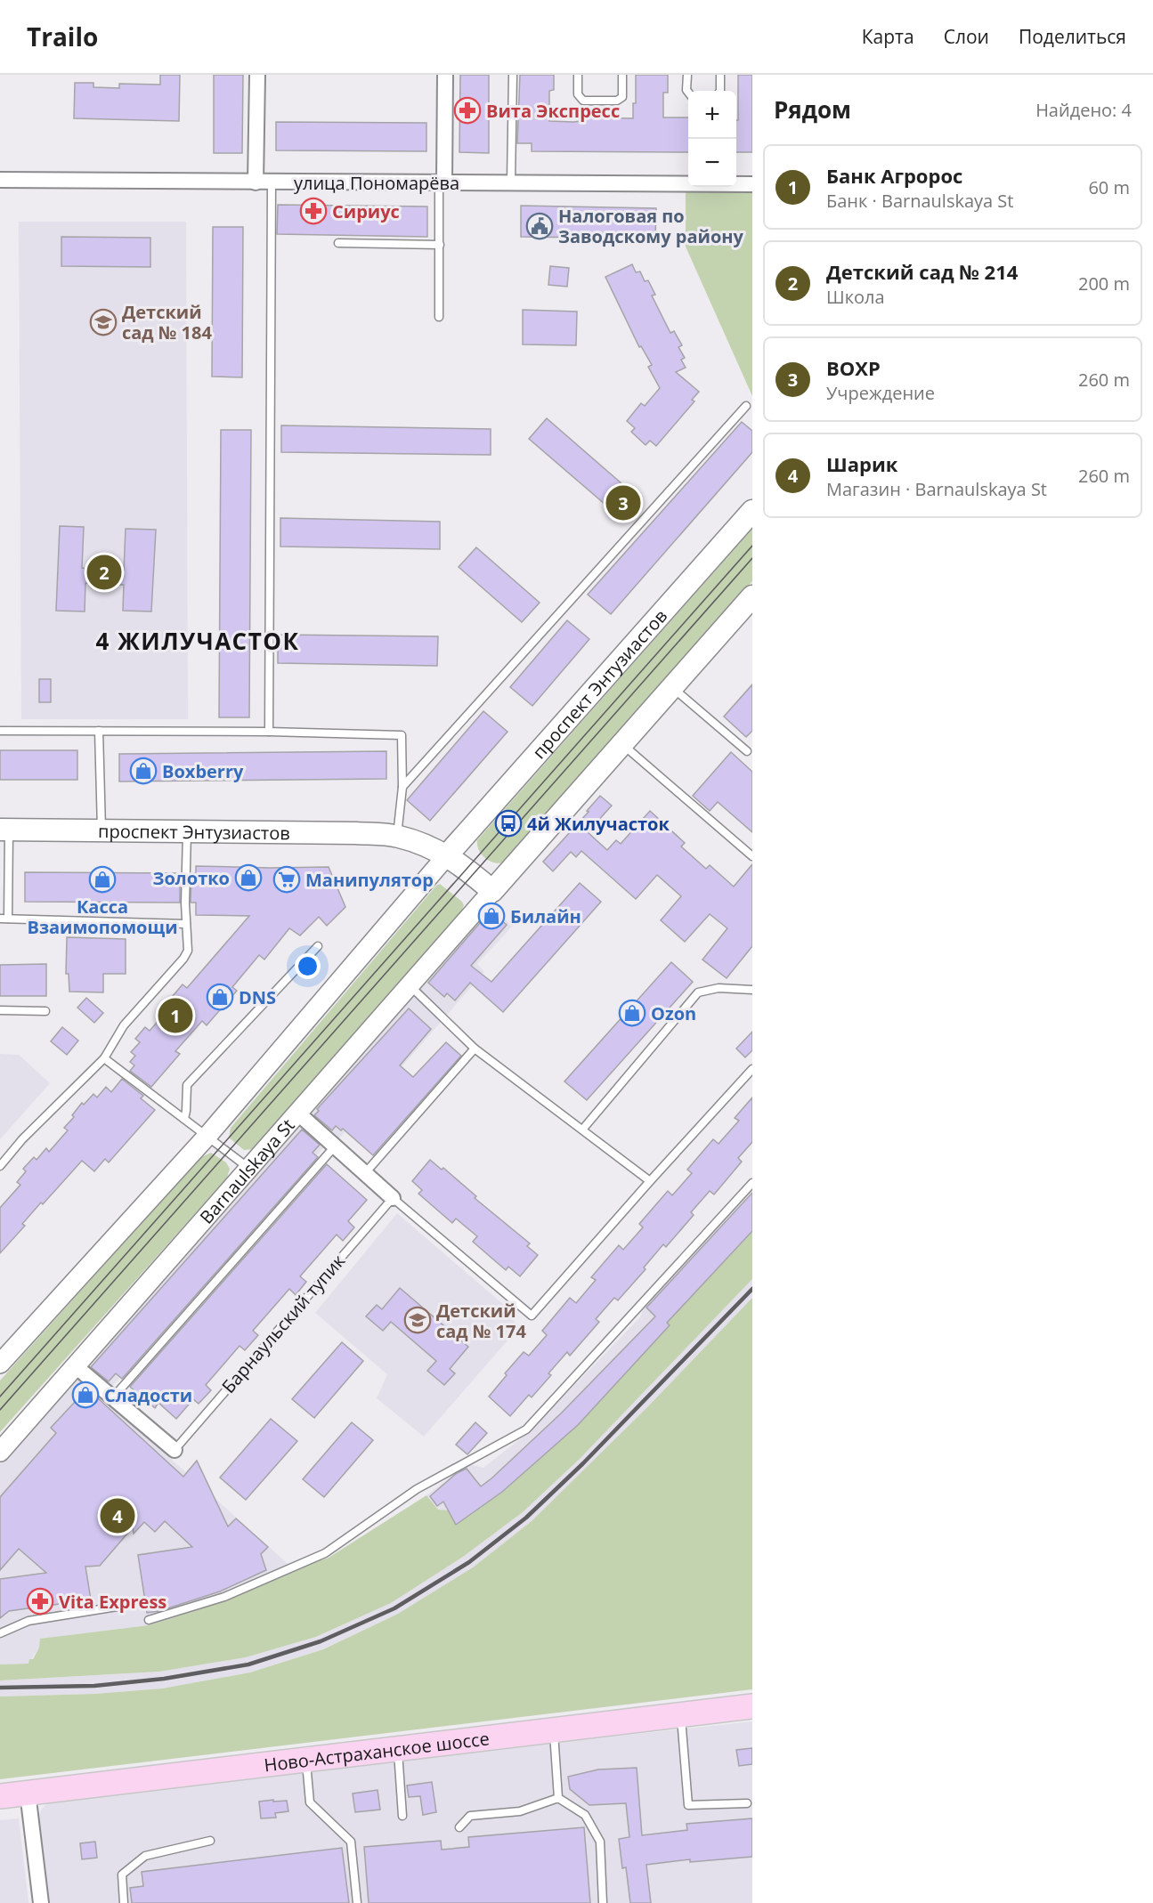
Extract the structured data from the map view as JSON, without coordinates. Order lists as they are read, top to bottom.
{
  "streets": {
    "main road": ["проспект Энтузиастов", "Ново-Астраханское шоссе"],
    "street": ["улица Пономарёва", "Barnaulskaya St"],
    "lane": ["Барнаульский тупик"]
  },
  "crossings": [
    ["проспект Энтузиастов", "Barnaulskaya St"]
  ],
  "districts": ["4 ЖИЛУЧАСТОК"],
  "places": {
    "pharmacy": ["Вита Экспресс", "Сириус", "Vita Express"],
    "public building": ["Налоговая по Заводскому району"],
    "school or university": ["Детский сад № 184", "Детский сад № 174"],
    "shop": [
      "Boxberry",
      "Золотко",
      "Касса Взаимопомощи",
      "Билайн",
      "DNS",
      "Ozon",
      "Сладости"
    ],
    "bus stop": ["4й Жилучасток"],
    "supermarket": ["Манипулятор"]
  },
  "page": {
    "header": "Trailo",
    "nav": ["Карта", "Слои", "Поделиться"],
    "heading": ["Рядом", "Найдено: 4"],
    "map_buttons": ["+", "−"],
    "list": [
      {
        "mark": "1",
        "name": "Банк Агророс",
        "note": "Банк · Barnaulskaya St",
        "value": "60 m"
      },
      {
        "mark": "2",
        "name": "Детский сад № 214",
        "note": "Школа",
        "value": "200 m"
      },
      {
        "mark": "3",
        "name": "ВОХР",
        "note": "Учреждение",
        "value": "260 m"
      },
      {
        "mark": "4",
        "name": "Шарик",
        "note": "Магазин · Barnaulskaya St",
        "value": "260 m"
      }
    ],
    "pins": [
      "3",
      "2",
      "1",
      "4"
    ]
  }
}
